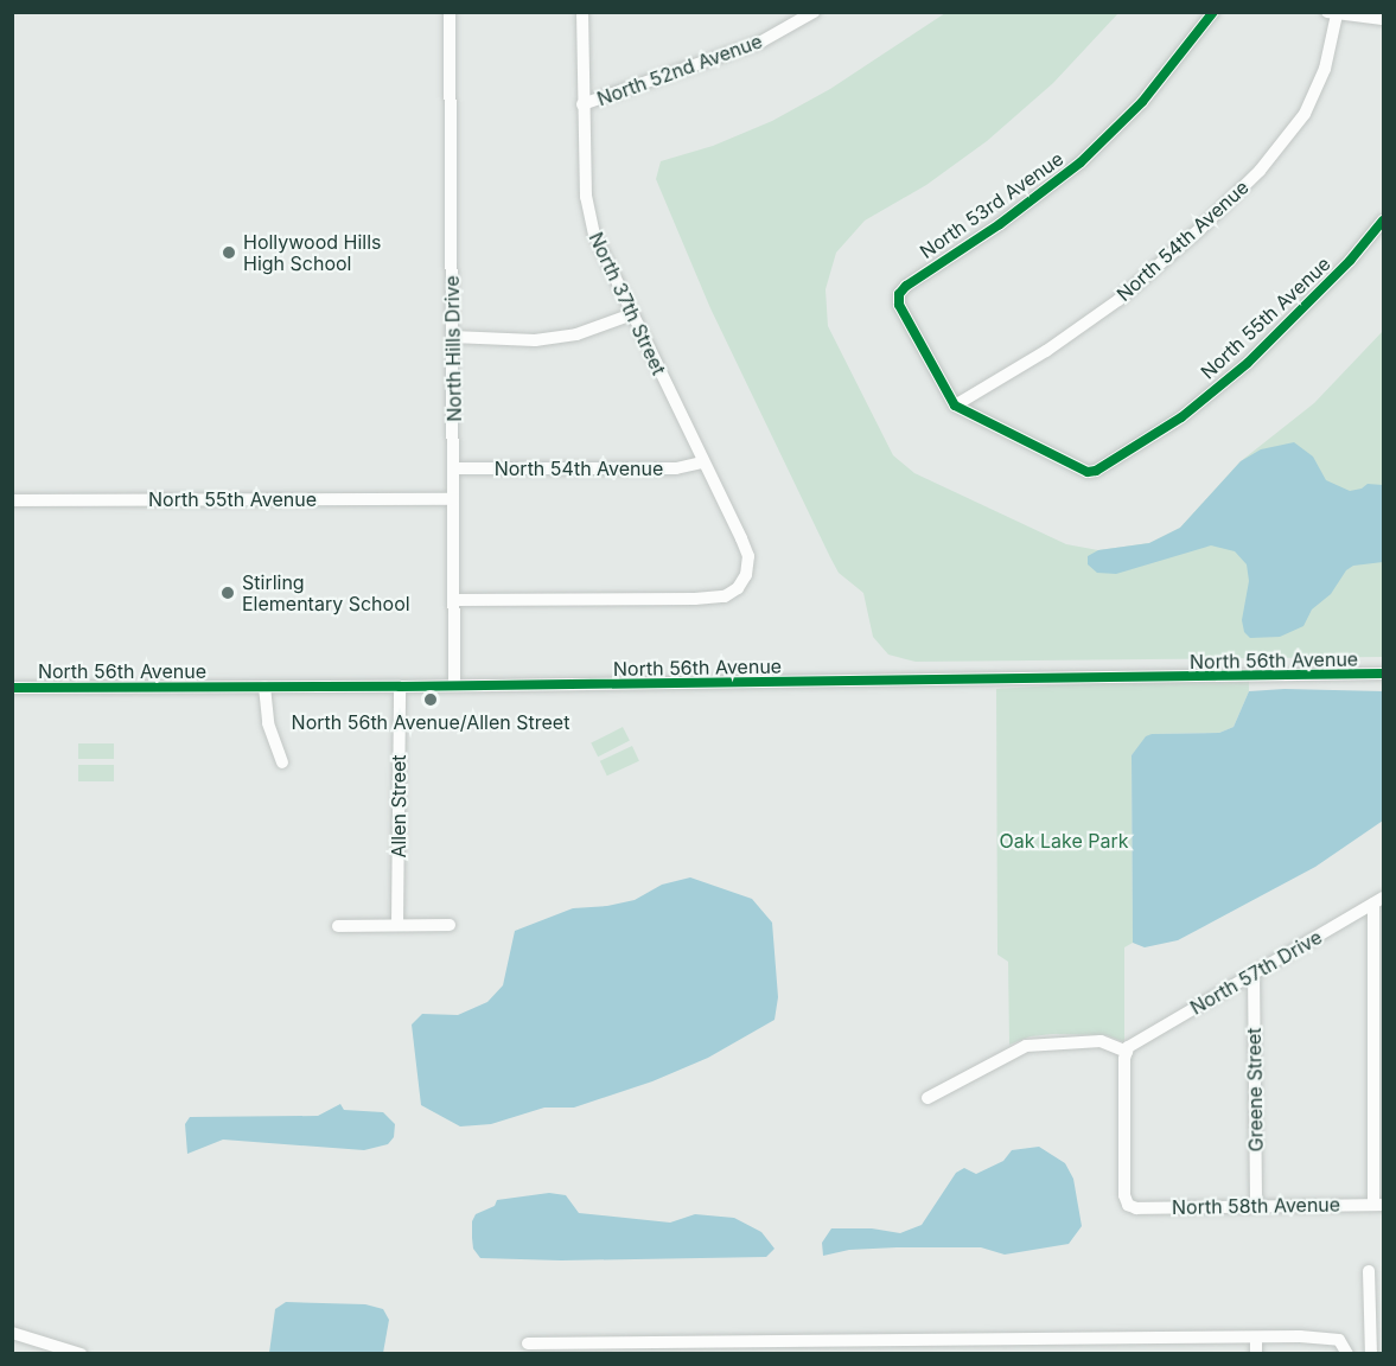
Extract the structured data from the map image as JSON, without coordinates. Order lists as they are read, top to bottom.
{
  "streets": {
    "street": [
      "North 52nd Avenue",
      "North 53rd Avenue",
      "North 54th Avenue",
      "North 37th Street",
      "North 55th Avenue",
      "North Hills Drive",
      "North 56th Avenue",
      "Allen Street",
      "North 57th Drive",
      "Greene Street",
      "North 58th Avenue"
    ]
  },
  "crossings": [
    ["North 52nd Avenue", "North 37th Street"],
    ["North 53rd Avenue", "North 54th Avenue"],
    ["North 53rd Avenue", "North 55th Avenue"],
    ["North 54th Avenue", "North 37th Street"],
    ["North 54th Avenue", "North 55th Avenue"],
    ["North 54th Avenue", "North Hills Drive"],
    ["North 37th Street", "North Hills Drive"],
    ["North 55th Avenue", "North Hills Drive"],
    ["North Hills Drive", "North 56th Avenue"],
    ["North 56th Avenue", "Allen Street"],
    ["North 57th Drive", "Greene Street"],
    ["North 57th Drive", "North 58th Avenue"],
    ["Greene Street", "North 58th Avenue"]
  ],
  "parks": ["Oak Lake Park"],
  "places": ["Hollywood Hills High School", "Stirling Elementary School", "North 56th Avenue/Allen Street"]
}
